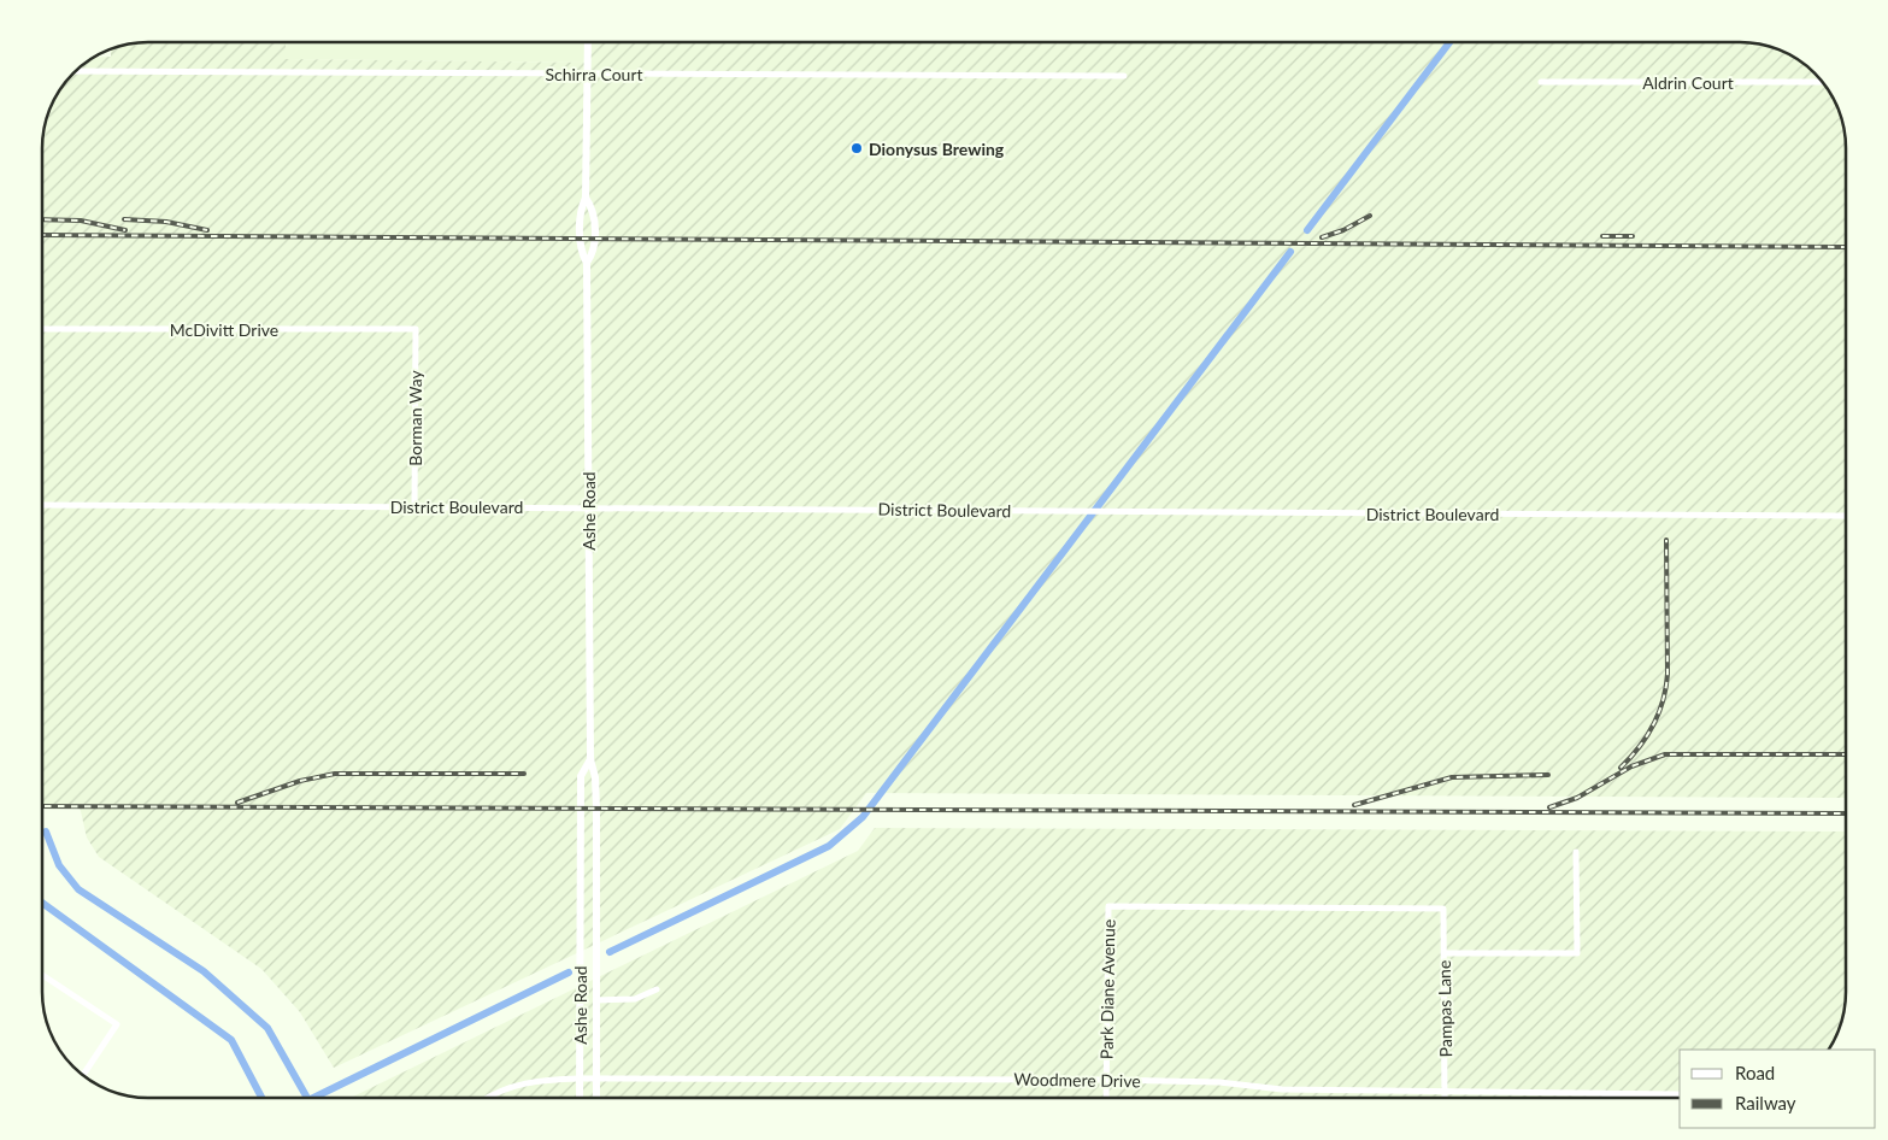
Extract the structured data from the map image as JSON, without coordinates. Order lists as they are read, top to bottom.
{
  "streets": {
    "street": [
      "Schirra Court",
      "Aldrin Court",
      "McDivitt Drive",
      "Borman Way",
      "District Boulevard",
      "Ashe Road",
      "Park Diane Avenue",
      "Pampas Lane",
      "Woodmere Drive"
    ]
  },
  "crossings": [
    ["Schirra Court", "Ashe Road"],
    ["McDivitt Drive", "Borman Way"],
    ["Borman Way", "District Boulevard"],
    ["District Boulevard", "Ashe Road"],
    ["Ashe Road", "Woodmere Drive"],
    ["Park Diane Avenue", "Pampas Lane"],
    ["Park Diane Avenue", "Woodmere Drive"],
    ["Pampas Lane", "Woodmere Drive"]
  ],
  "places": ["Dionysus Brewing"],
  "legend": ["Road", "Railway"]
}
